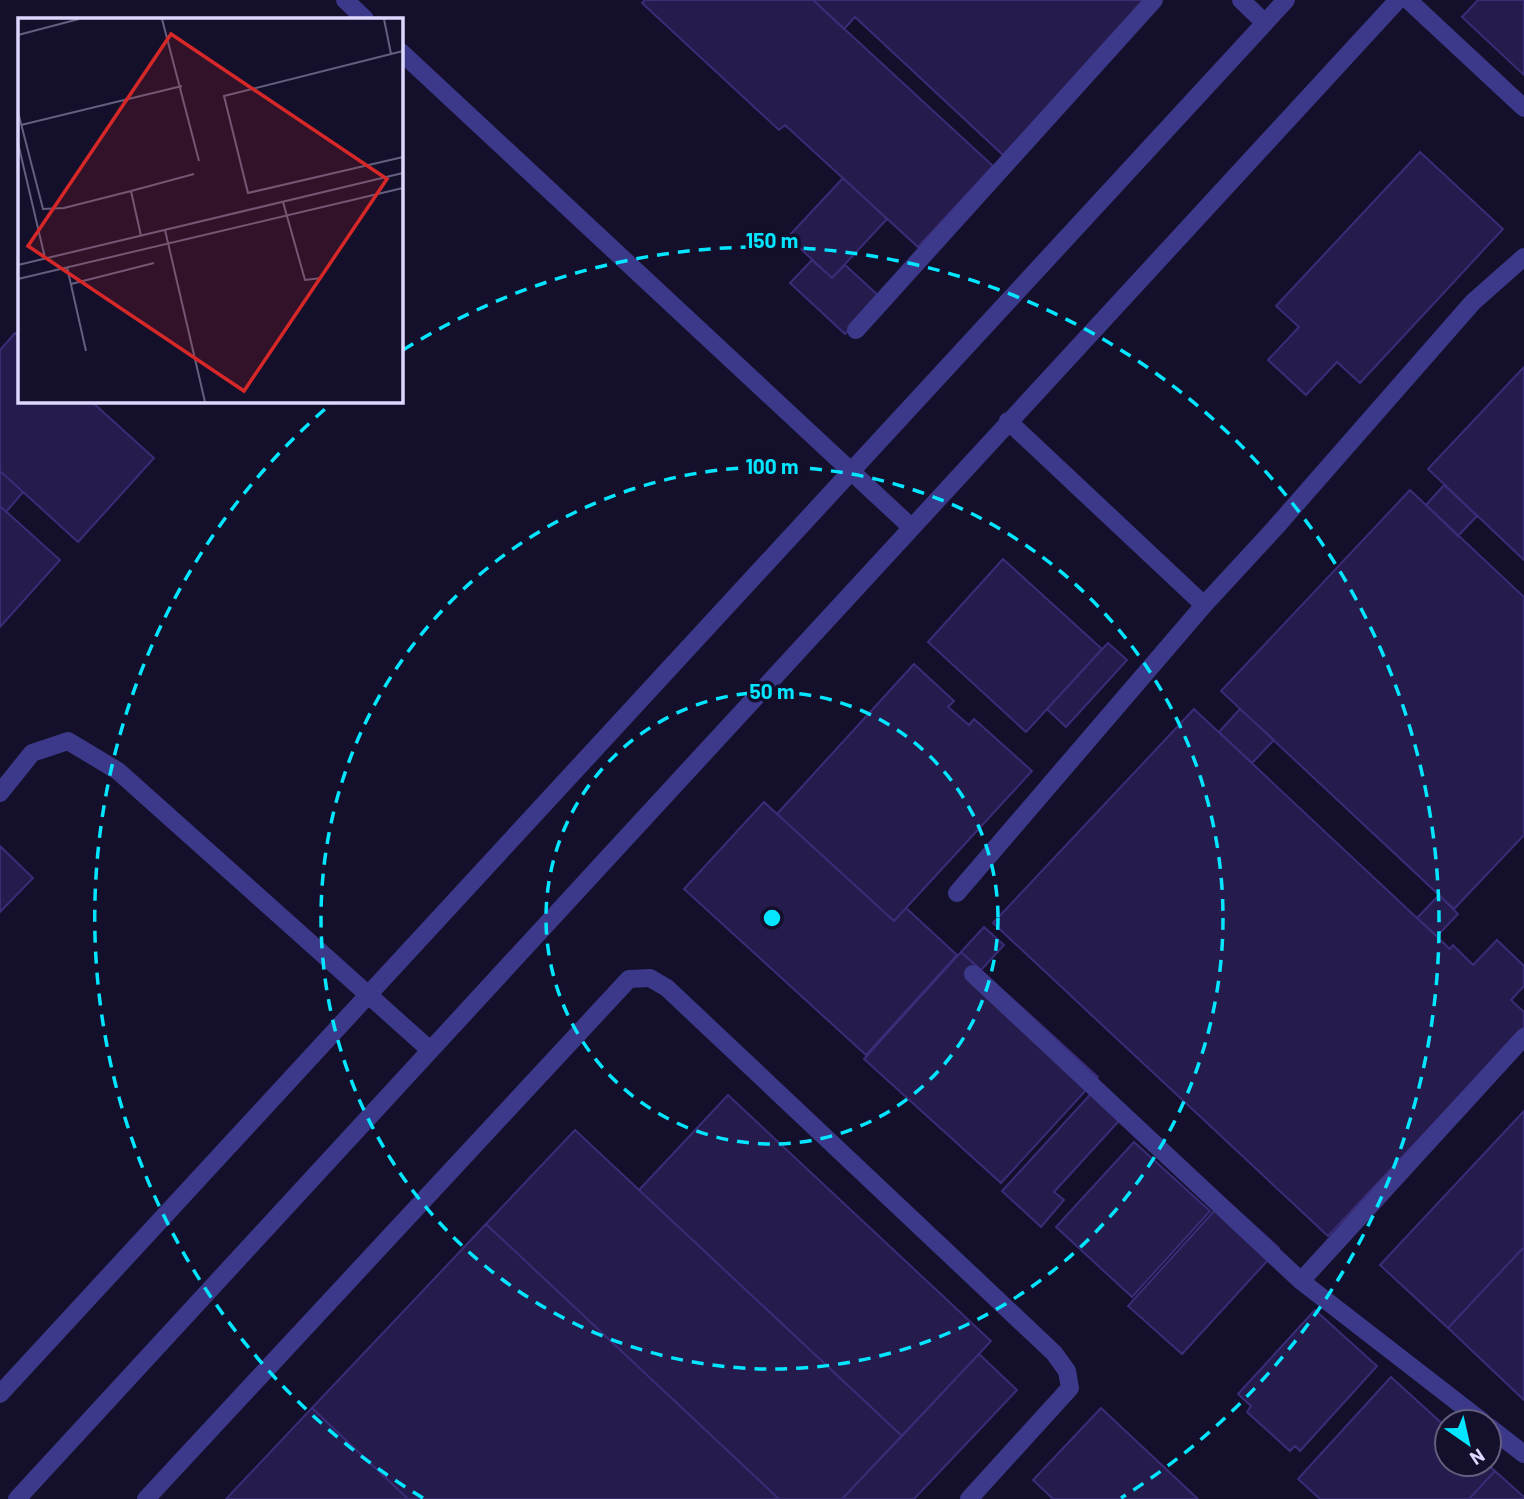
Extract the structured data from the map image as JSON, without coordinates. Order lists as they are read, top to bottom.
{
  "north": "bottom right",
  "rings": ["150 m", "100 m", "50 m"]
}
